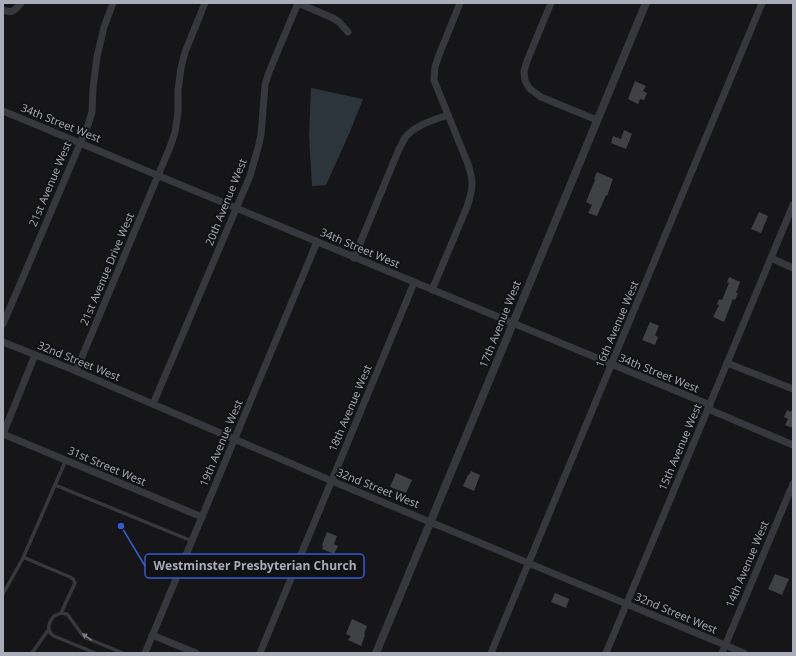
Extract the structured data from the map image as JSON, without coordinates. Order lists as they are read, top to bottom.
{
  "streets": {
    "street": [
      "34th Street West",
      "21st Avenue West",
      "20th Avenue West",
      "21st Avenue Drive West",
      "17th Avenue West",
      "16th Avenue West",
      "32nd Street West",
      "18th Avenue West",
      "19th Avenue West",
      "15th Avenue West",
      "31st Street West",
      "14th Avenue West"
    ]
  },
  "crossings": [
    ["34th Street West", "21st Avenue West"],
    ["34th Street West", "20th Avenue West"],
    ["34th Street West", "21st Avenue Drive West"],
    ["34th Street West", "17th Avenue West"],
    ["34th Street West", "16th Avenue West"],
    ["34th Street West", "18th Avenue West"],
    ["34th Street West", "19th Avenue West"],
    ["34th Street West", "15th Avenue West"],
    ["20th Avenue West", "32nd Street West"],
    ["21st Avenue Drive West", "32nd Street West"],
    ["17th Avenue West", "32nd Street West"],
    ["16th Avenue West", "32nd Street West"],
    ["32nd Street West", "18th Avenue West"],
    ["32nd Street West", "19th Avenue West"],
    ["32nd Street West", "15th Avenue West"],
    ["32nd Street West", "14th Avenue West"],
    ["19th Avenue West", "31st Street West"]
  ],
  "places": ["Westminster Presbyterian Church"]
}
